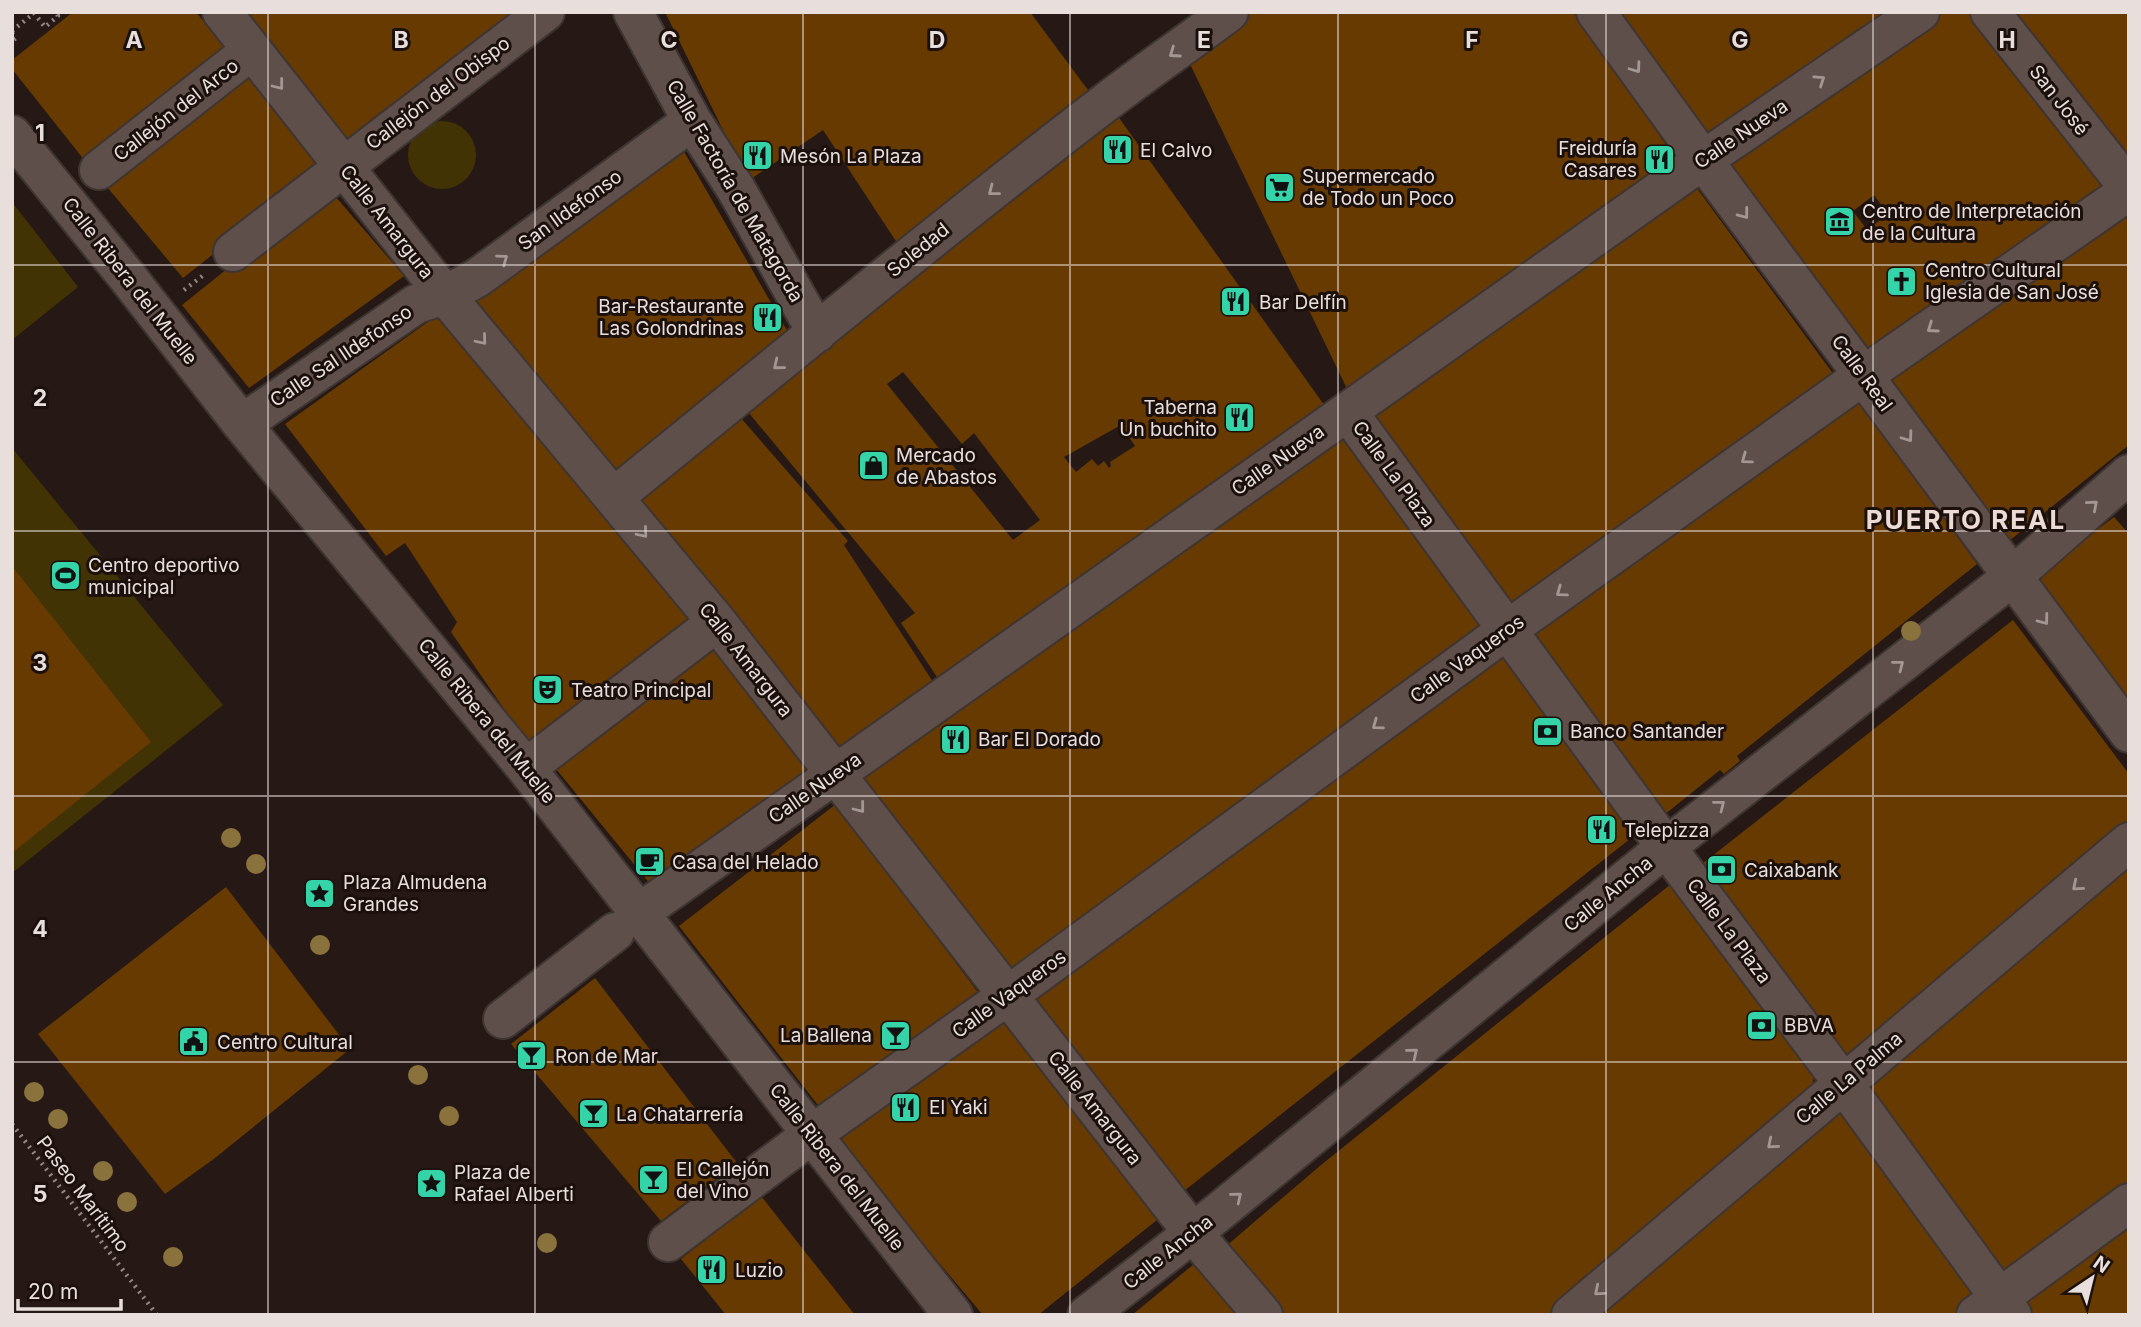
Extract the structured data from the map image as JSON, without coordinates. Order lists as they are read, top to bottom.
{
  "streets": {
    "street": [
      "Callejón del Obispo",
      "San José",
      "Callejón del Arco",
      "Calle Nueva",
      "Calle Factoría de Matagorda",
      "San Ildefonso",
      "Calle Amargura",
      "Soledad",
      "Calle Ribera del Muelle",
      "Calle Sal Ildefonso",
      "Calle Real",
      "Calle La Plaza",
      "Calle Vaqueros",
      "Calle Ancha",
      "Calle La Palma"
    ],
    "path": ["Paseo Marítimo"]
  },
  "crossings": [
    ["Callejón del Obispo", "Calle Amargura"],
    ["San José", "Calle Vaqueros"],
    ["Callejón del Arco", "Calle Amargura"],
    ["Calle Nueva", "Calle Amargura"],
    ["Calle Nueva", "Calle Ribera del Muelle"],
    ["Calle Nueva", "Calle Real"],
    ["Calle Nueva", "Calle La Plaza"],
    ["Calle Factoría de Matagorda", "San Ildefonso"],
    ["Calle Factoría de Matagorda", "Soledad"],
    ["San Ildefonso", "Calle Amargura"],
    ["San Ildefonso", "Calle Sal Ildefonso"],
    ["Calle Amargura", "Soledad"],
    ["Calle Amargura", "Calle Sal Ildefonso"],
    ["Calle Amargura", "Calle Vaqueros"],
    ["Calle Amargura", "Calle Ancha"],
    ["Calle Ribera del Muelle", "Calle Sal Ildefonso"],
    ["Calle Ribera del Muelle", "Calle Vaqueros"],
    ["Calle Real", "Calle Vaqueros"],
    ["Calle Real", "Calle Ancha"],
    ["Calle La Plaza", "Calle Vaqueros"],
    ["Calle La Plaza", "Calle Ancha"],
    ["Calle La Plaza", "Calle La Palma"]
  ],
  "one_way": [
    "San Ildefonso",
    "Calle Amargura",
    "Soledad",
    "Calle Real",
    "Calle Vaqueros",
    "Calle Ancha",
    "Calle La Palma"
  ],
  "districts": ["PUERTO REAL"],
  "places": {
    "restaurant": [
      "El Calvo",
      "Mesón La Plaza",
      "Freiduría Casares",
      "Bar Delfín",
      "Bar-Restaurante Las Golondrinas",
      "Taberna Un buchito",
      "Bar El Dorado",
      "Telepizza",
      "El Yaki",
      "Luzio"
    ],
    "supermarket": ["Supermercado de Todo un Poco"],
    "museum": ["Centro de Interpretación de la Cultura"],
    "church": ["Centro Cultural Iglesia de San José"],
    "shop": ["Mercado de Abastos"],
    "sports": ["Centro deportivo municipal"],
    "theatre": ["Teatro Principal"],
    "bank": ["Banco Santander", "Caixabank", "BBVA"],
    "cafe": ["Casa del Helado"],
    "place": ["Plaza Almudena Grandes", "Plaza de Rafael Alberti"],
    "bar": [
      "La Ballena",
      "Ron de Mar",
      "La Chatarrería",
      "El Callejón del Vino"
    ],
    "public building": ["Centro Cultural"]
  },
  "scale_bar": "20 m",
  "north": "top right",
  "grid": {
    "columns": [
      "A",
      "B",
      "C",
      "D",
      "E",
      "F",
      "G",
      "H"
    ],
    "rows": [
      "1",
      "2",
      "3",
      "4",
      "5"
    ]
  }
}
